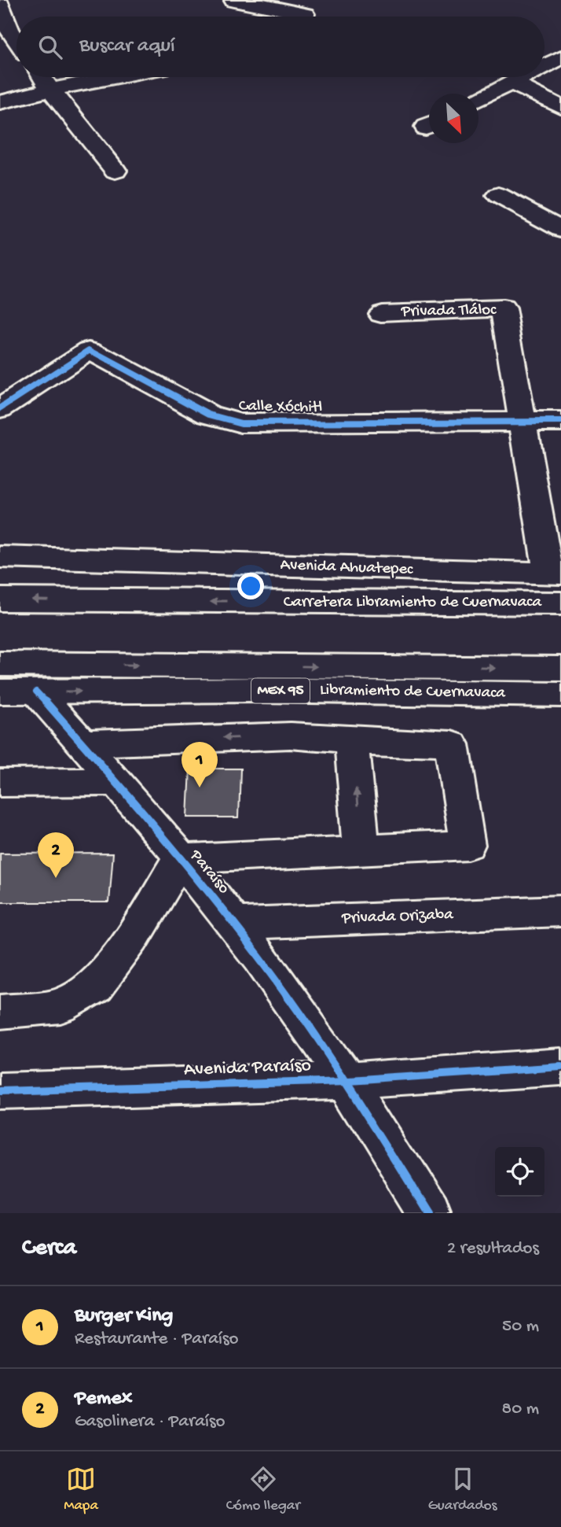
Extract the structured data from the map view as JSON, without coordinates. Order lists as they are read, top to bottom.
{
  "streets": {
    "main road": [
      "Privada Tláloc",
      "Calle Xóchitl",
      "Avenida Ahuatepec",
      "Carretera Libramiento de Cuernavaca",
      "MEX 95",
      "Libramiento de Cuernavaca",
      "Paraíso",
      "Privada Orizaba",
      "Avenida Paraíso"
    ]
  },
  "crossings": [
    ["Privada Tláloc", "Calle Xóchitl"],
    ["Libramiento de Cuernavaca", "Paraíso"],
    ["Paraíso", "Privada Orizaba"],
    ["Paraíso", "Avenida Paraíso"]
  ],
  "north": "bottom right",
  "page": {
    "search": "Buscar aquí",
    "pins": ["1", "2"],
    "heading": ["Cerca", "2 resultados"],
    "list": [
      {
        "mark": "1",
        "name": "Burger King",
        "note": "Restaurante · Paraíso",
        "value": "50 m"
      },
      {
        "mark": "2",
        "name": "Pemex",
        "note": "Gasolinera · Paraíso",
        "value": "80 m"
      }
    ],
    "nav": ["Mapa", "Cómo llegar", "Guardados"]
  }
}
